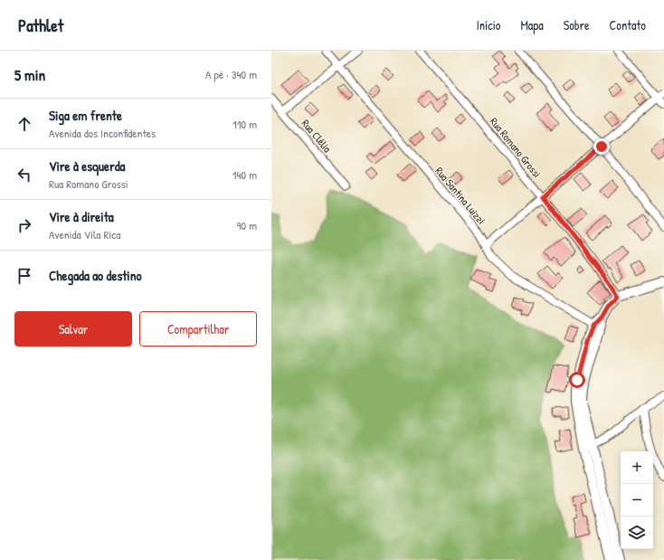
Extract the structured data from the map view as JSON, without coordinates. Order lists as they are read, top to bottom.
{
  "streets": {
    "street": ["Rua Clélia", "Rua Romano Grossi", "Rua Santina Luizzi"]
  },
  "page": {
    "header": "Pathlet",
    "nav": [
      "Início",
      "Mapa",
      "Sobre",
      "Contato"
    ],
    "heading": ["5 min", "A pé · 340 m"],
    "list": [
      ["Siga em frente", "Avenida dos Inconfidentes", "110 m"],
      ["Vire à esquerda", "Rua Romano Grossi", "140 m"],
      ["Vire à direita", "Avenida Vila Rica", "90 m"],
      "Chegada ao destino"
    ],
    "buttons": ["Salvar", "Compartilhar"],
    "map_buttons": ["+", "−"]
  }
}
